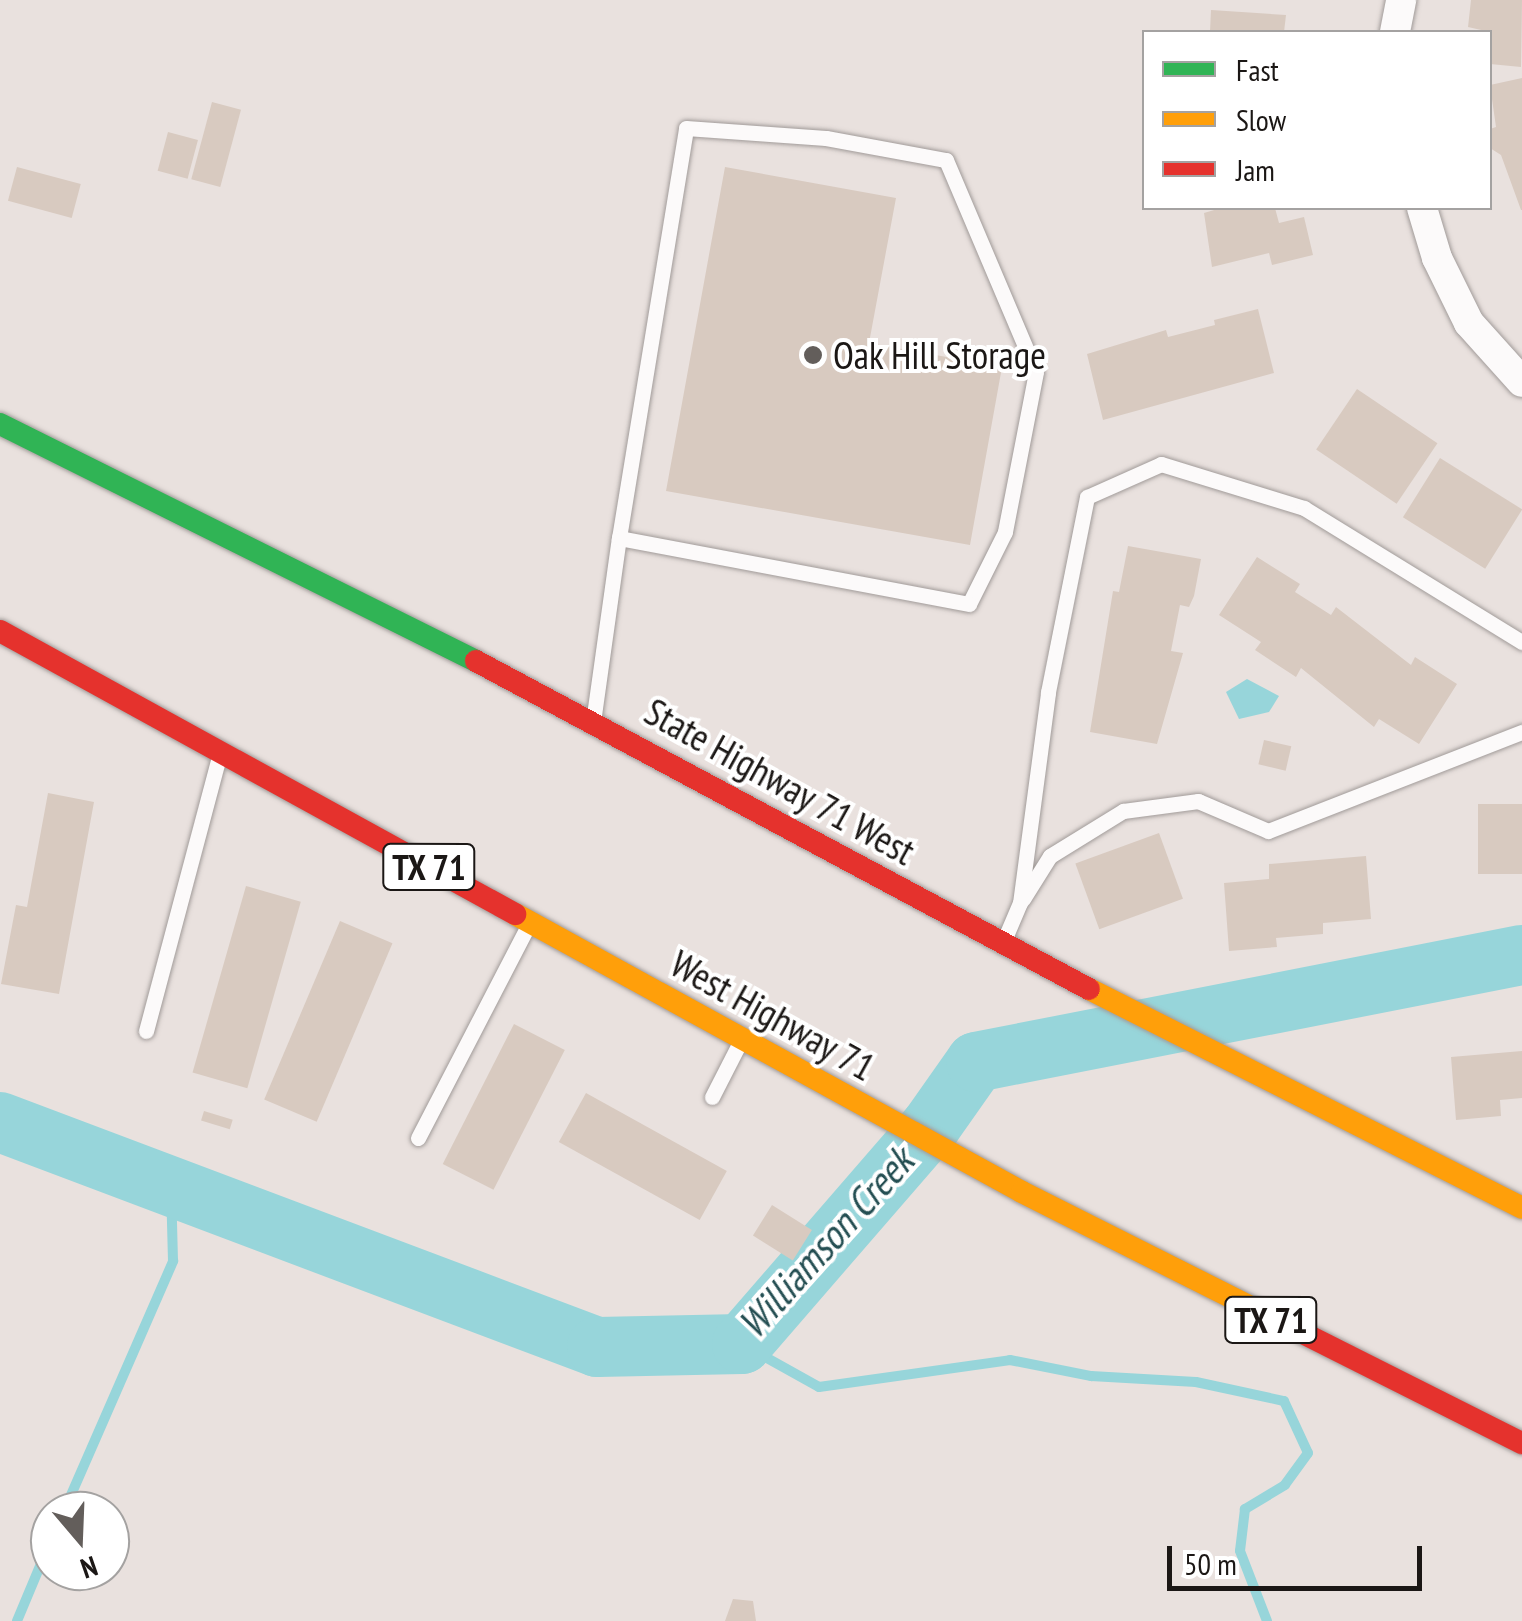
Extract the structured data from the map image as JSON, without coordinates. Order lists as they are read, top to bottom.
{
  "streets": {
    "main road": ["State Highway 71 West", "TX 71", "West Highway 71"]
  },
  "water": ["Williamson Creek"],
  "places": ["Oak Hill Storage"],
  "legend": ["Fast", "Slow", "Jam"],
  "scale_bar": "50 m",
  "north": "bottom"
}
